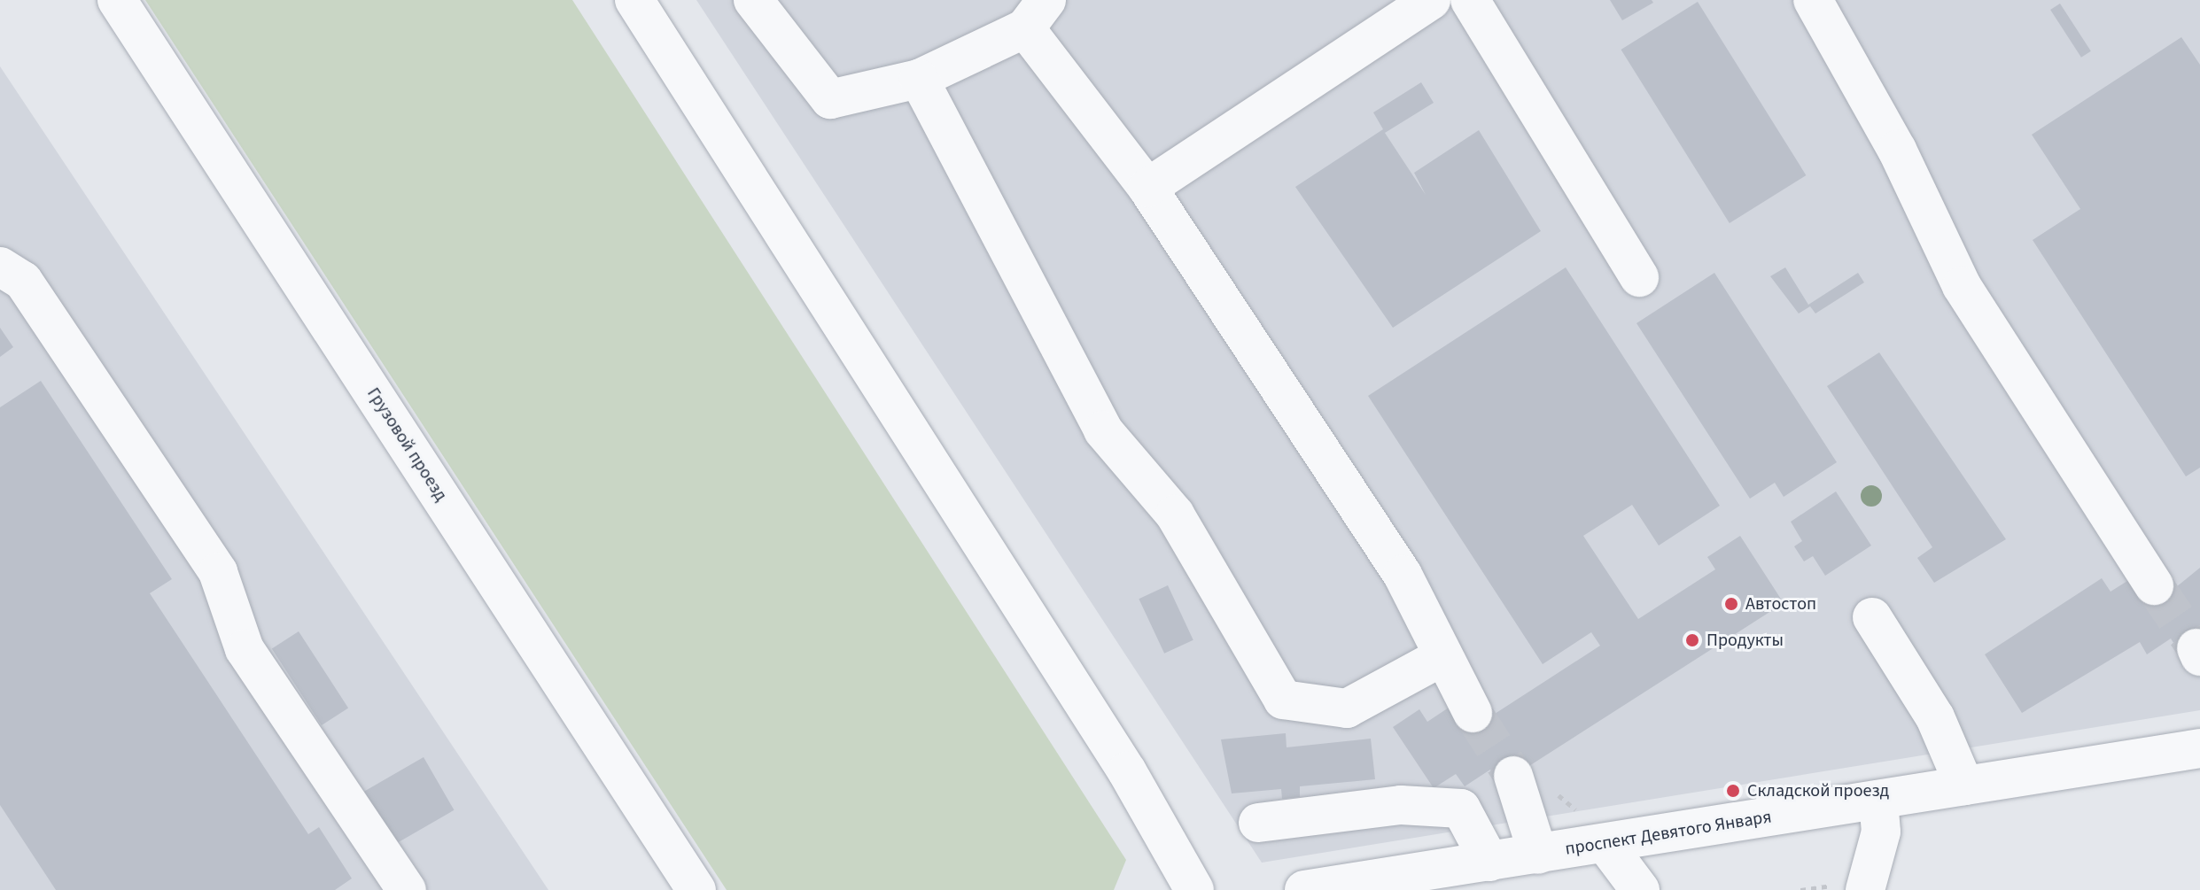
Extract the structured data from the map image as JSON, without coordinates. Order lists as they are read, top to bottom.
{
  "streets": {
    "street": ["Грузовой проезд", "проспект Девятого Января"]
  },
  "places": ["Автостоп", "Продукты", "Складской проезд"]
}
